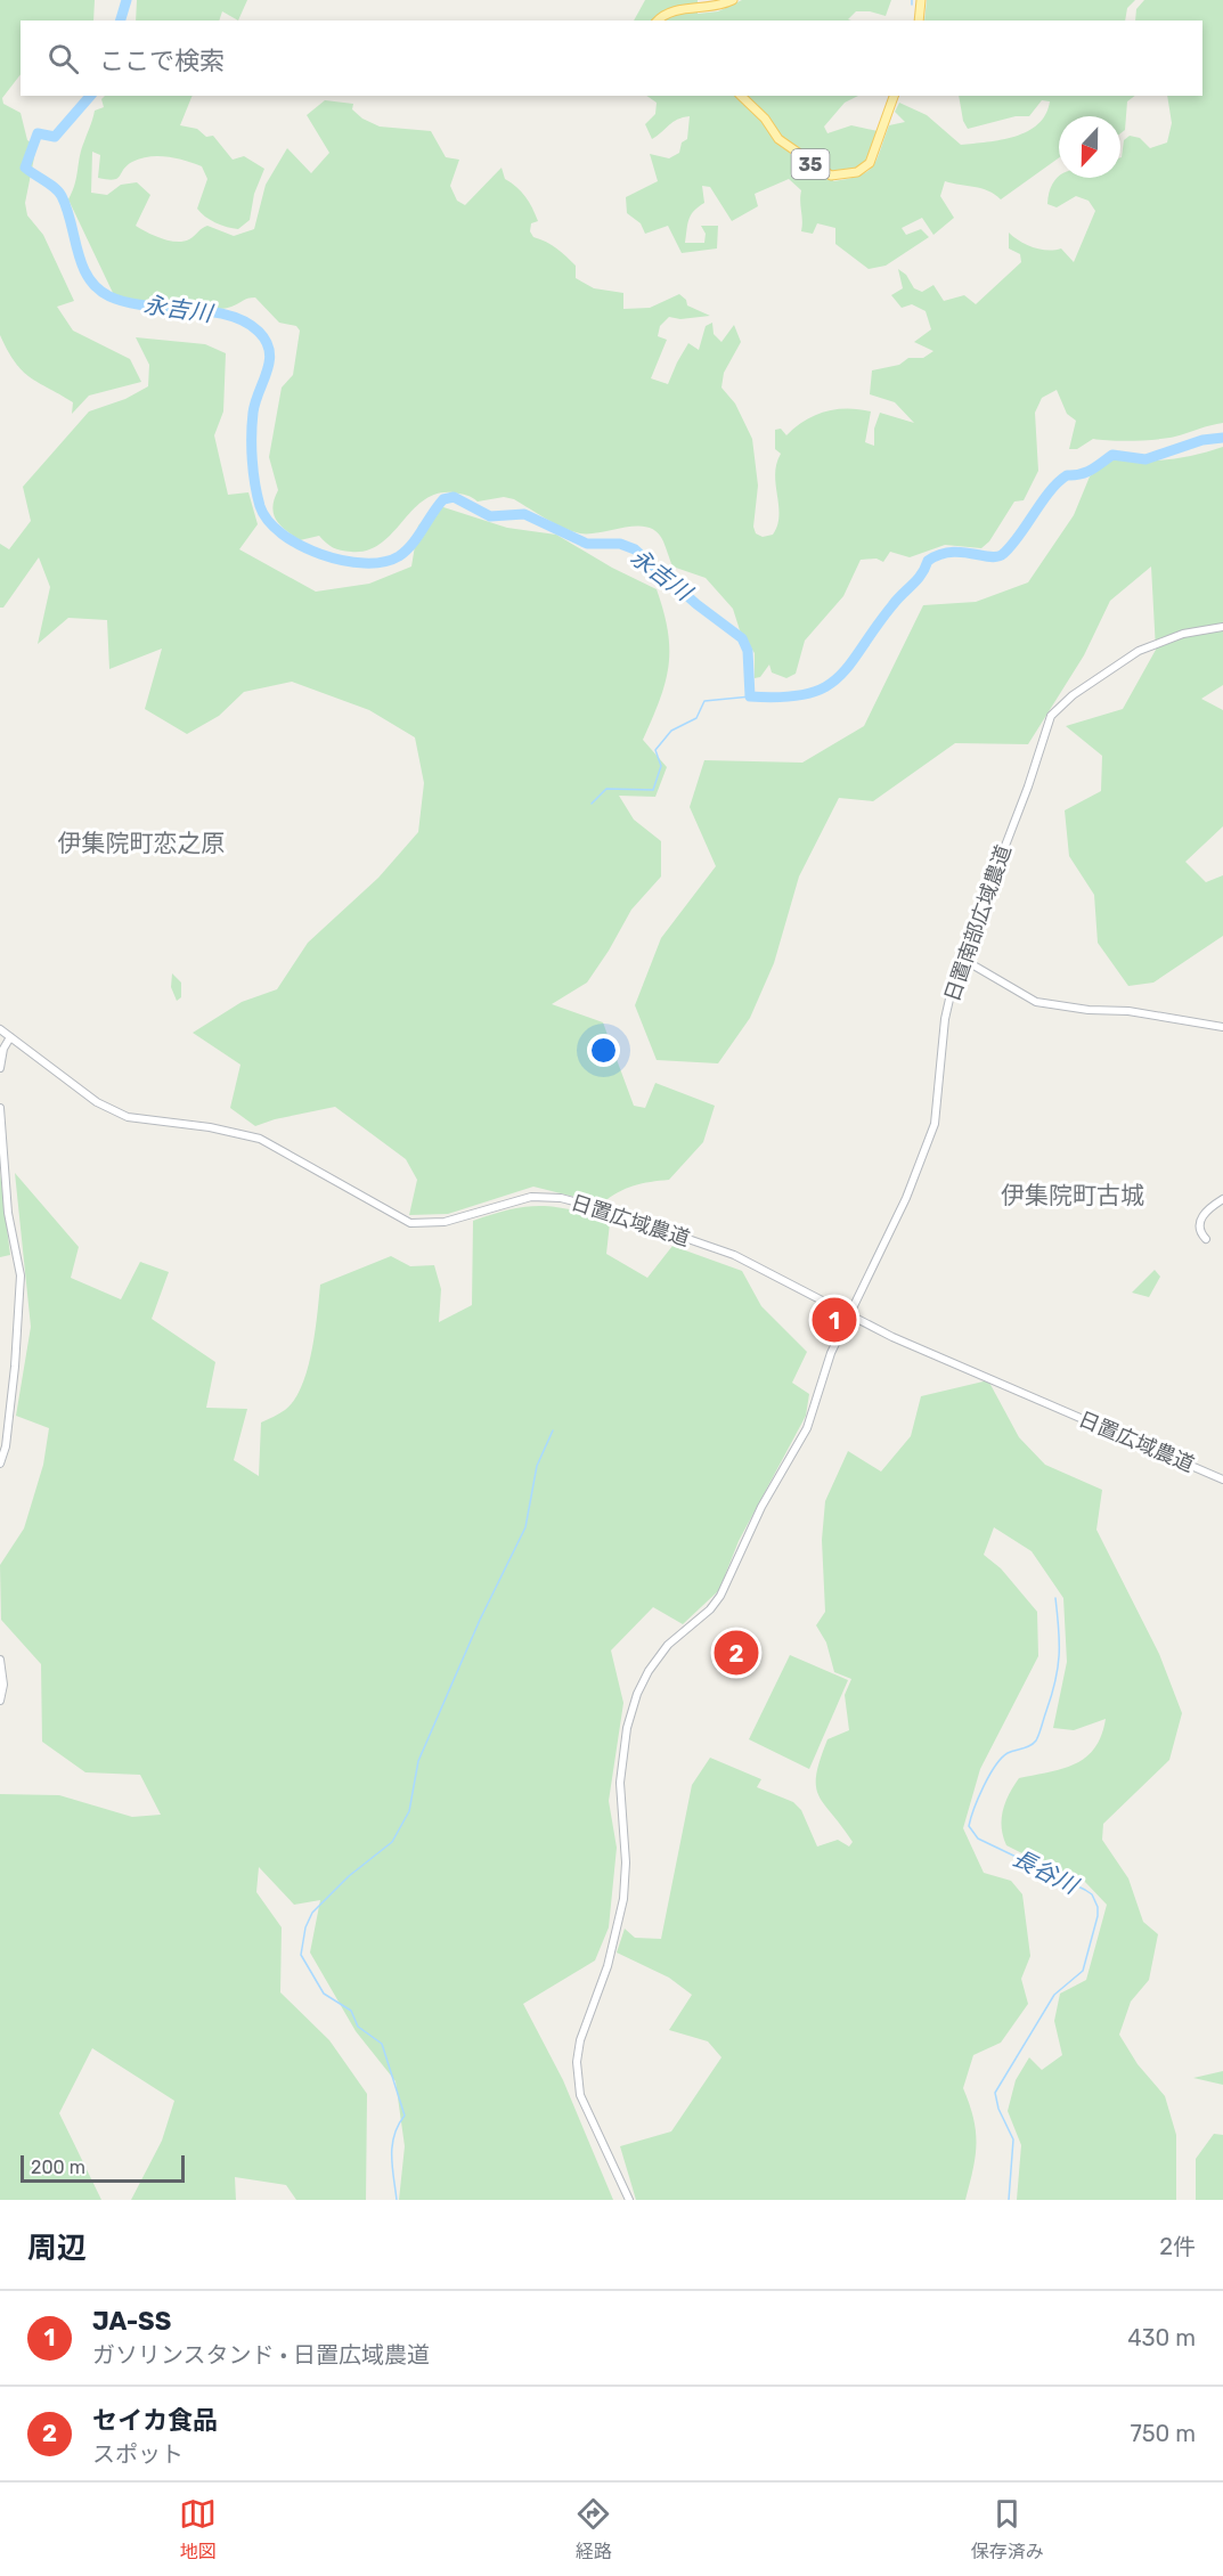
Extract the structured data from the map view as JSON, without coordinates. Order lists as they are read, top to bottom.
{
  "streets": {
    "main road": ["35"],
    "street": ["日置南部広域農道", "日置広域農道"]
  },
  "crossings": [
    ["日置南部広域農道", "日置広域農道"]
  ],
  "districts": ["伊集院町恋之原", "伊集院町古城"],
  "water": ["永吉川", "長谷川"],
  "scale_bar": "200 m",
  "north": "bottom",
  "page": {
    "search": "ここで検索",
    "pins": ["1", "2"],
    "scale": "200 m",
    "heading": ["周辺", "2件"],
    "list": [
      {
        "mark": "1",
        "name": "JA-SS",
        "note": "ガソリンスタンド · 日置広域農道",
        "value": "430 m"
      },
      {
        "mark": "2",
        "name": "セイカ食品",
        "note": "スポット",
        "value": "750 m"
      }
    ],
    "nav": ["地図", "経路", "保存済み"]
  }
}
